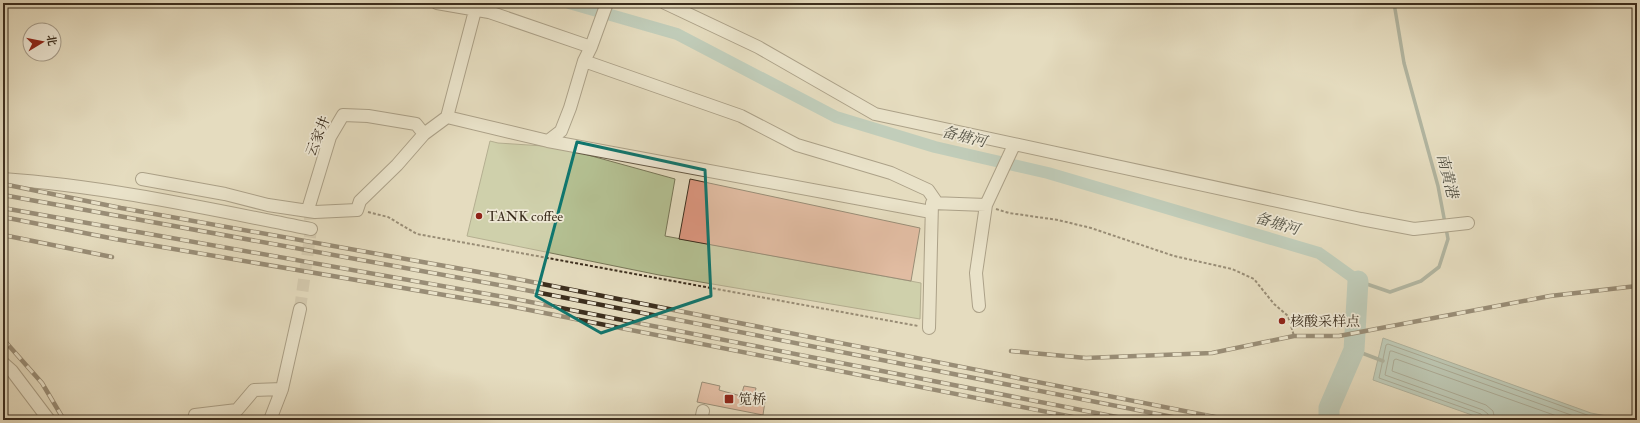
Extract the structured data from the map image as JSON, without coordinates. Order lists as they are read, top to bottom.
{
  "streets": {
    "street": ["云家井"]
  },
  "water": ["备塘河", "南黄港"],
  "places": {
    "other": ["TANK coffee", "核酸采样点"],
    "transit": ["笕桥"]
  },
  "north": "right"
}
